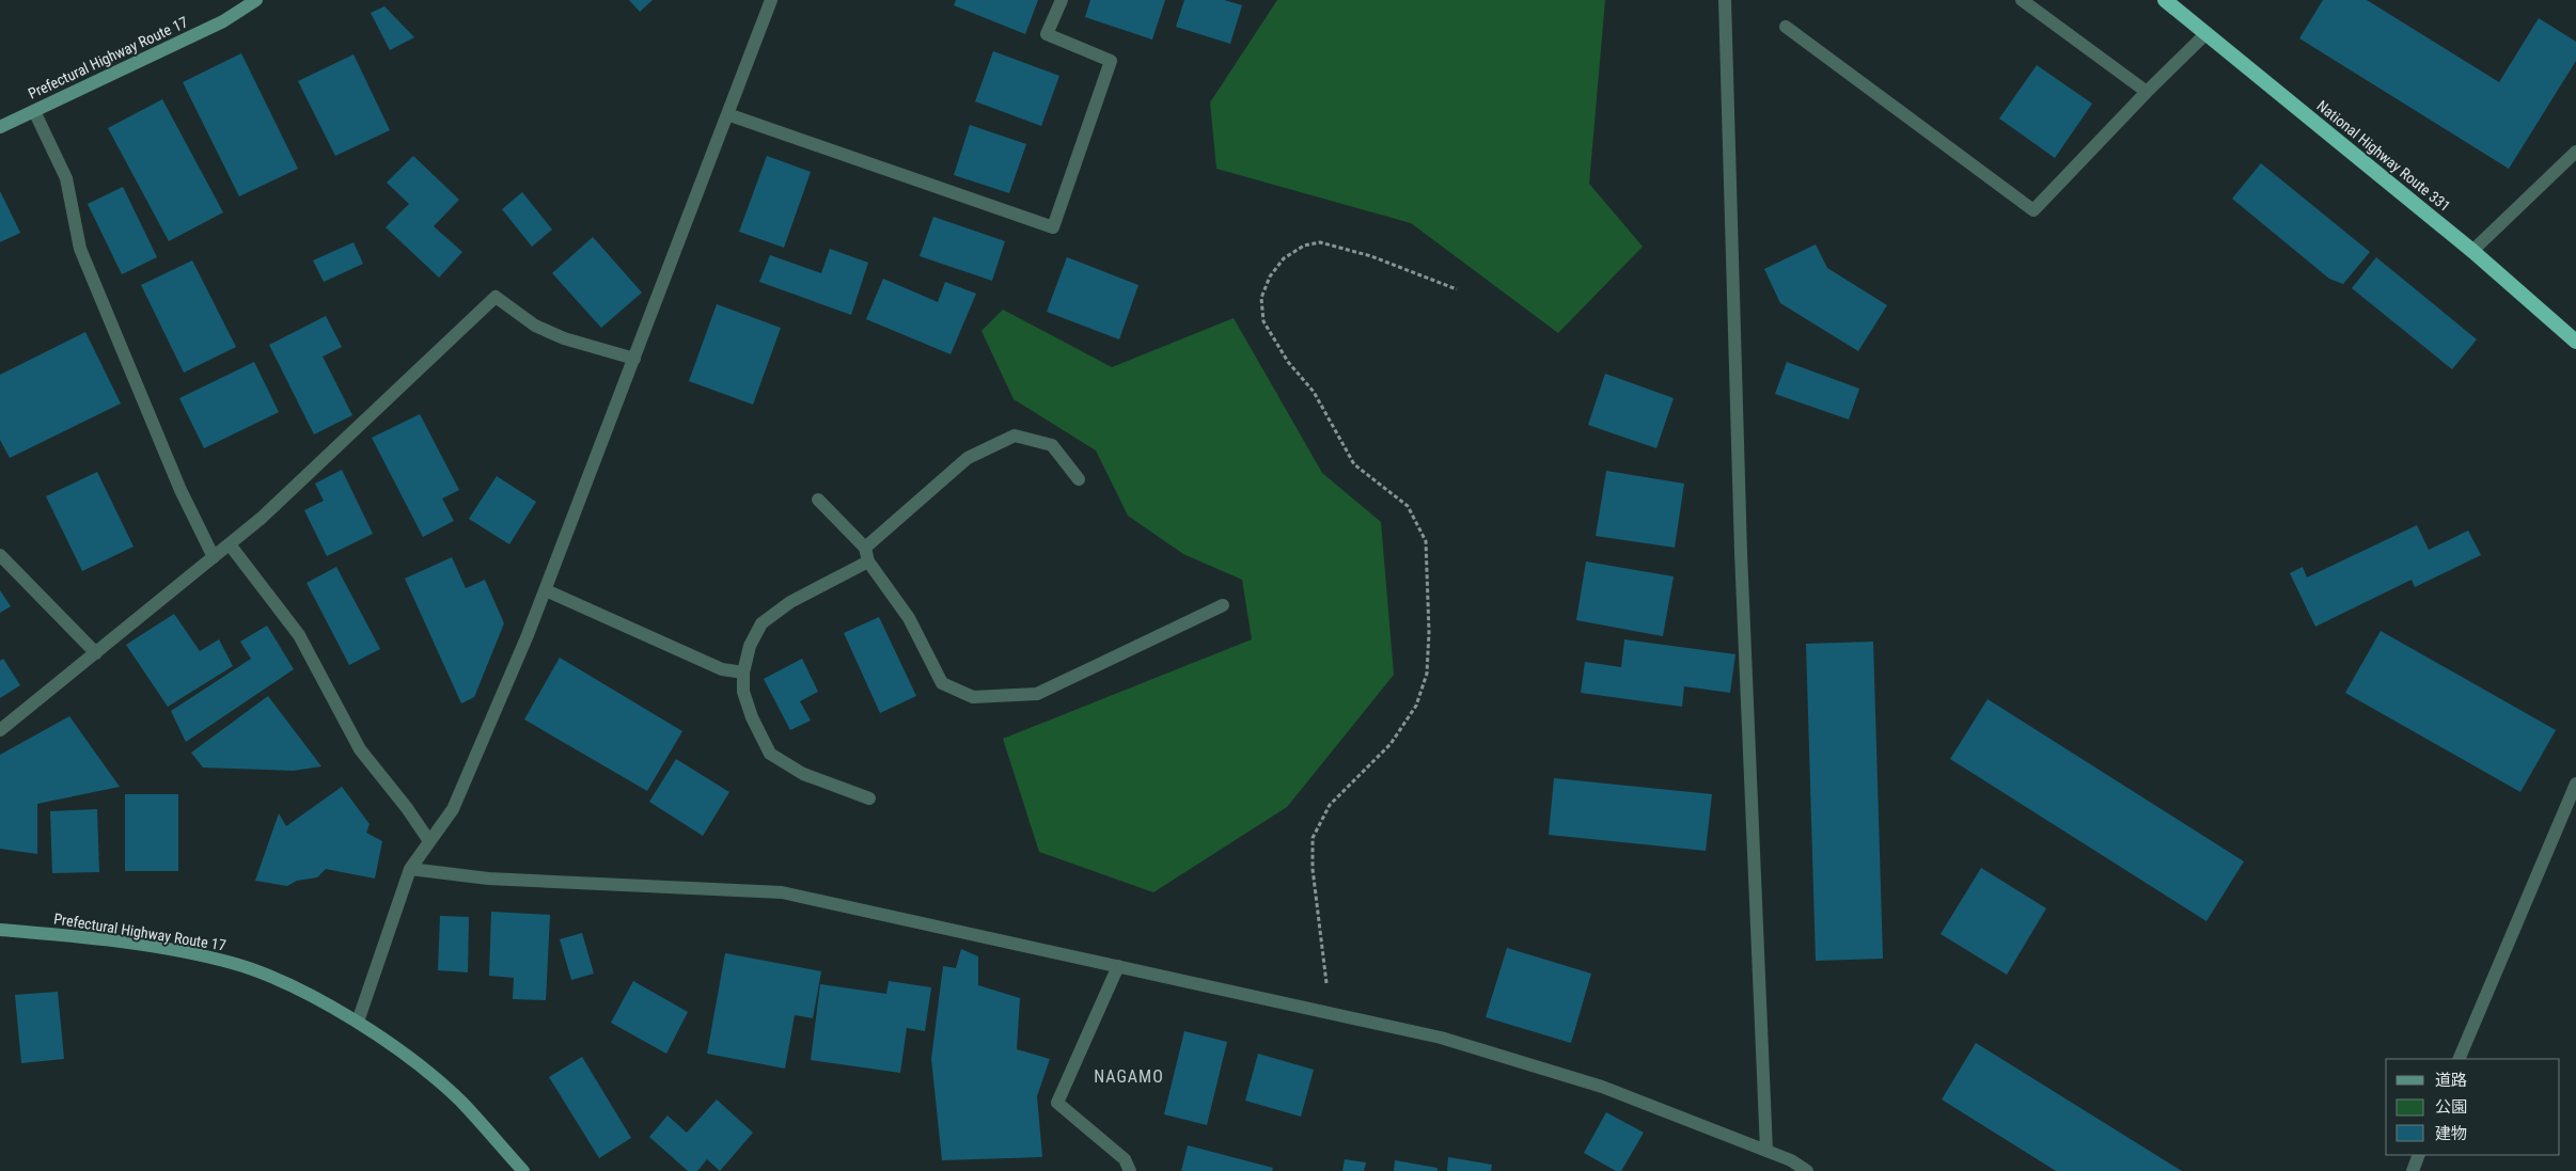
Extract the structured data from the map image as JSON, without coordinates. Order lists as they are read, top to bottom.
{
  "streets": {
    "highway": ["National Highway Route 331"],
    "main road": ["Prefectural Highway Route 17"]
  },
  "districts": ["NAGAMO"],
  "legend": ["道路", "公園", "建物"]
}
